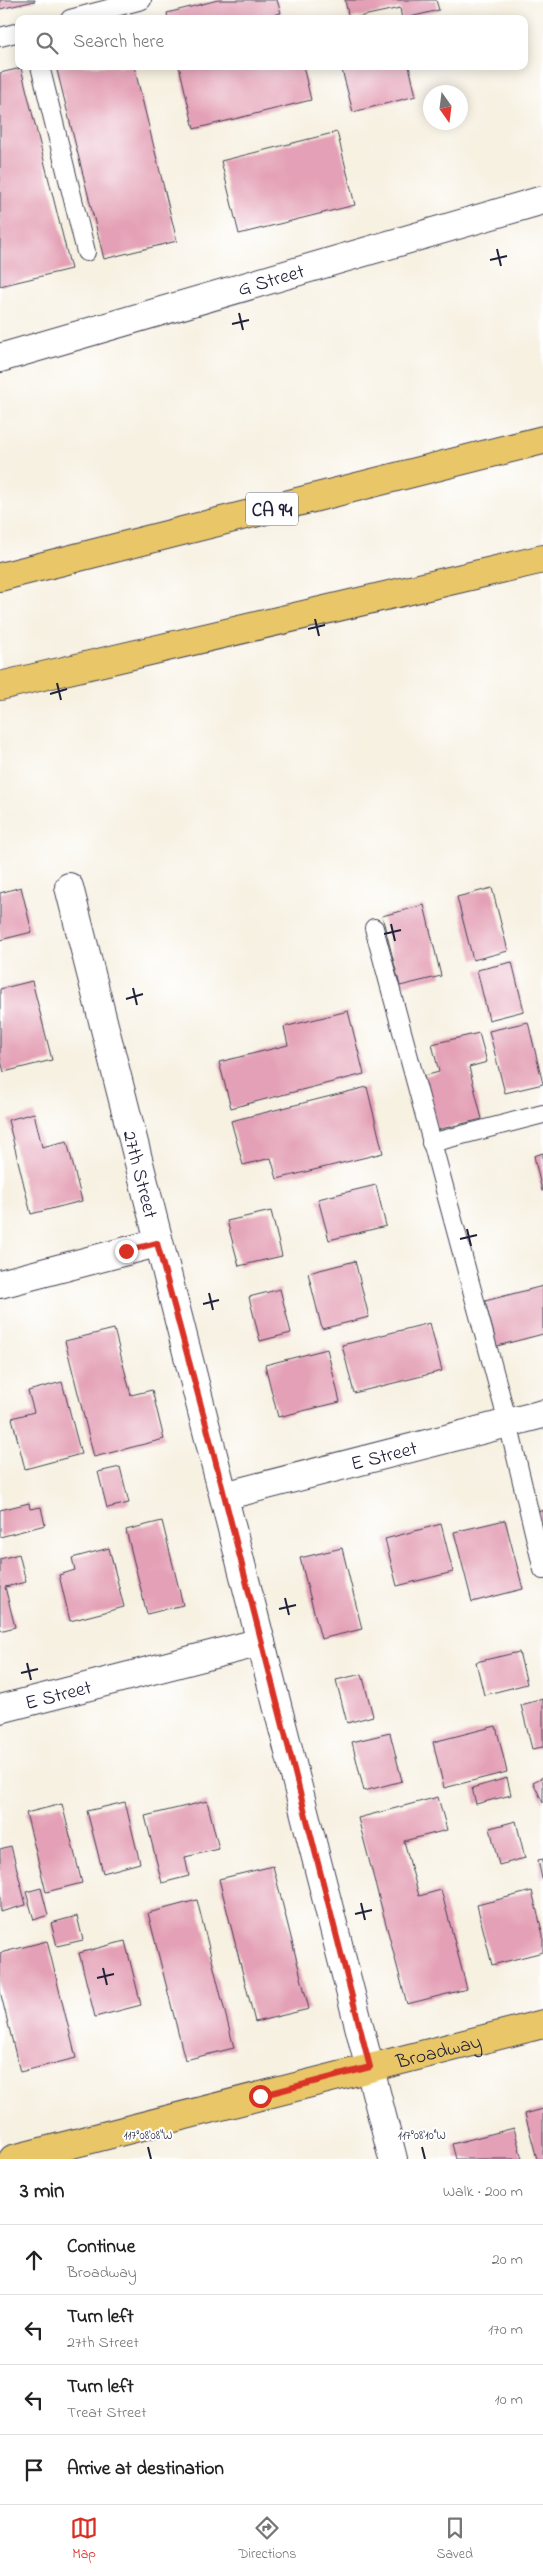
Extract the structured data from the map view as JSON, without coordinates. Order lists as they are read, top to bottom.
{
  "streets": {
    "main road": ["CA 94", "Broadway"],
    "street": ["G Street", "27th Street", "E Street"]
  },
  "crossings": [
    ["27th Street", "E Street"],
    ["27th Street", "Broadway"]
  ],
  "north": "bottom",
  "page": {
    "search": "Search here",
    "heading": ["3 min", "Walk · 200 m"],
    "list": [
      ["Continue", "Broadway", "20 m"],
      ["Turn left", "27th Street", "170 m"],
      ["Turn left", "Treat Street", "10 m"],
      "Arrive at destination"
    ],
    "nav": ["Map", "Directions", "Saved"]
  },
  "coordinates": ["117°08'08\"W", "117°08'10\"W"]
}
